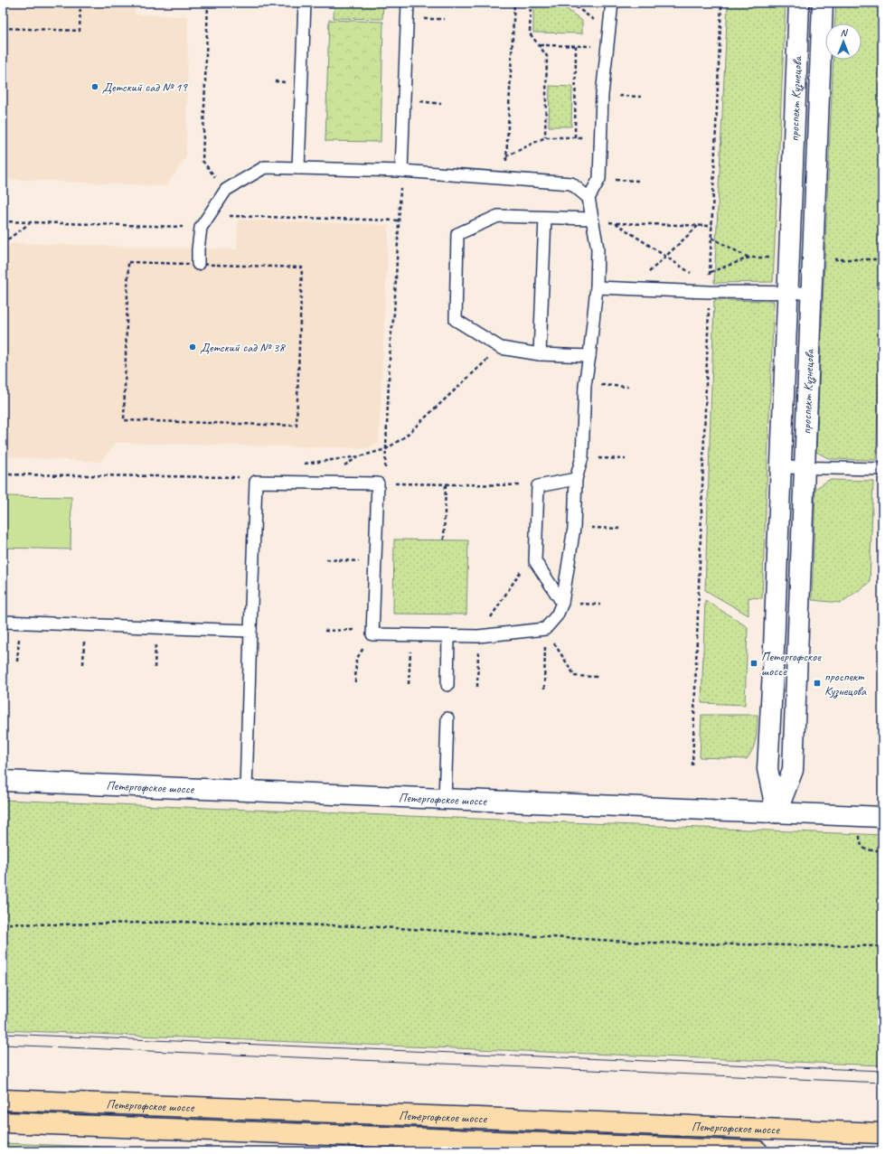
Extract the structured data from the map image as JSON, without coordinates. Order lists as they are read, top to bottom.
{
  "streets": {
    "main road": ["Петергофское шоссе"],
    "street": ["проспект Кузнецова"]
  },
  "crossings": [
    ["проспект Кузнецова", "Петергофское шоссе"]
  ],
  "places": {
    "other": ["Детский сад № 19", "Детский сад № 38"],
    "transit": ["Петергофское шоссе", "проспект Кузнецова"]
  },
  "north": "top"
}
